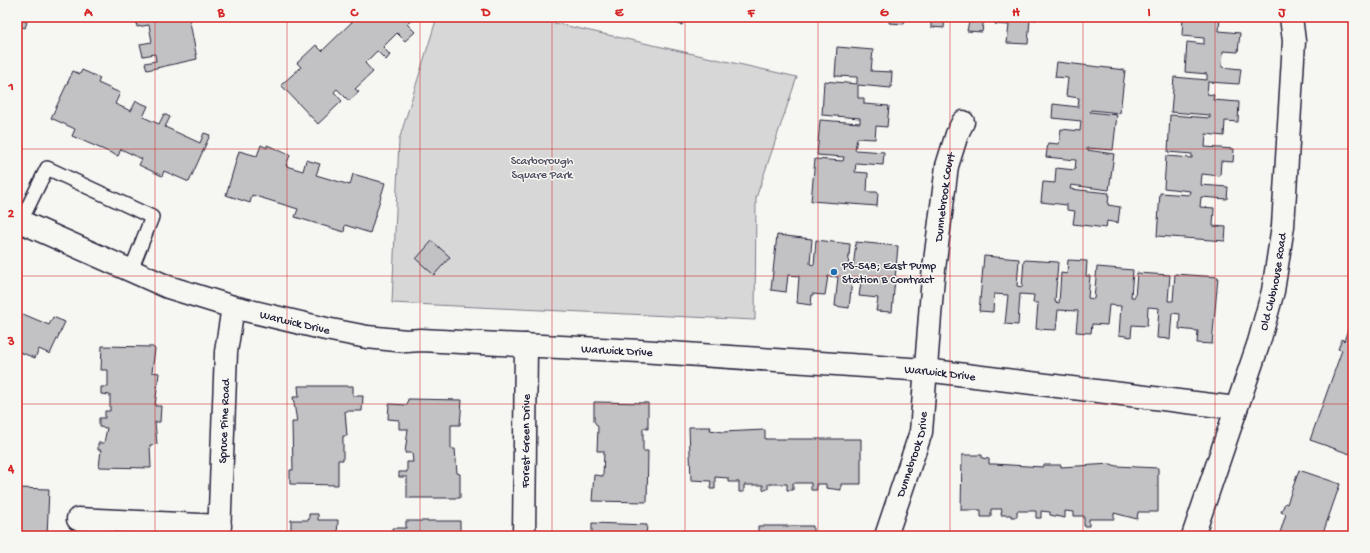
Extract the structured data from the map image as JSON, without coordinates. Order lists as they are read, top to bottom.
{
  "streets": {
    "street": [
      "Dunnebrook Court",
      "Old Clubhouse Road",
      "Warwick Drive",
      "Spruce Pine Road",
      "Forest Green Drive",
      "Dunnebrook Drive"
    ]
  },
  "crossings": [
    ["Dunnebrook Court", "Warwick Drive"],
    ["Dunnebrook Court", "Dunnebrook Drive"],
    ["Old Clubhouse Road", "Warwick Drive"],
    ["Warwick Drive", "Spruce Pine Road"],
    ["Warwick Drive", "Forest Green Drive"],
    ["Warwick Drive", "Dunnebrook Drive"]
  ],
  "parks": ["Scarborough Square Park"],
  "places": ["PS-548; East Pump Station B Contract"],
  "grid": {
    "columns": [
      "A",
      "B",
      "C",
      "D",
      "E",
      "F",
      "G",
      "H",
      "I",
      "J"
    ],
    "rows": [
      "1",
      "2",
      "3",
      "4"
    ]
  }
}
